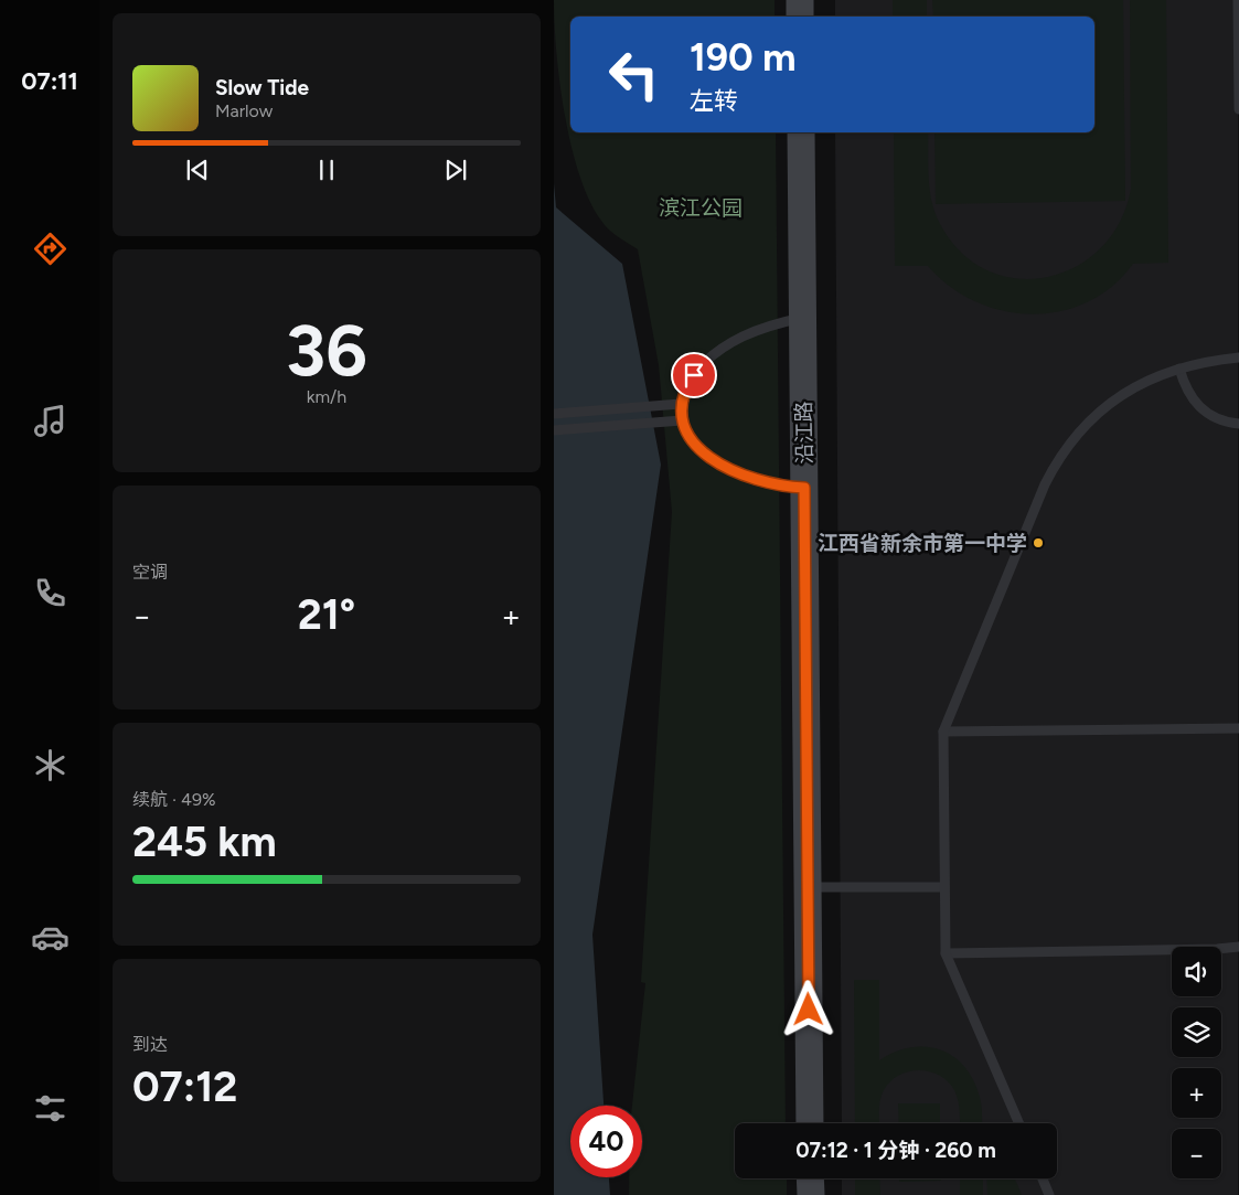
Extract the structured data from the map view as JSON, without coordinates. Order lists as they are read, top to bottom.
{
  "streets": {
    "street": ["沿江路"]
  },
  "parks": ["滨江公园"],
  "places": ["江西省新余市第一中学"],
  "page": {
    "tabs": "07:11",
    "turn": ["190 m", "左转"],
    "song": ["Slow Tide", "Marlow"],
    "tile": [
      ["36", "km/h"],
      "空调",
      ["续航 · 49%", "245 km"],
      ["到达", "07:12"]
    ],
    "heat": ["−", "21°", "+"],
    "map_buttons": ["+", "−"],
    "limit": "40",
    "trip": "07:12 · 1 分钟 · 260 m"
  }
}
